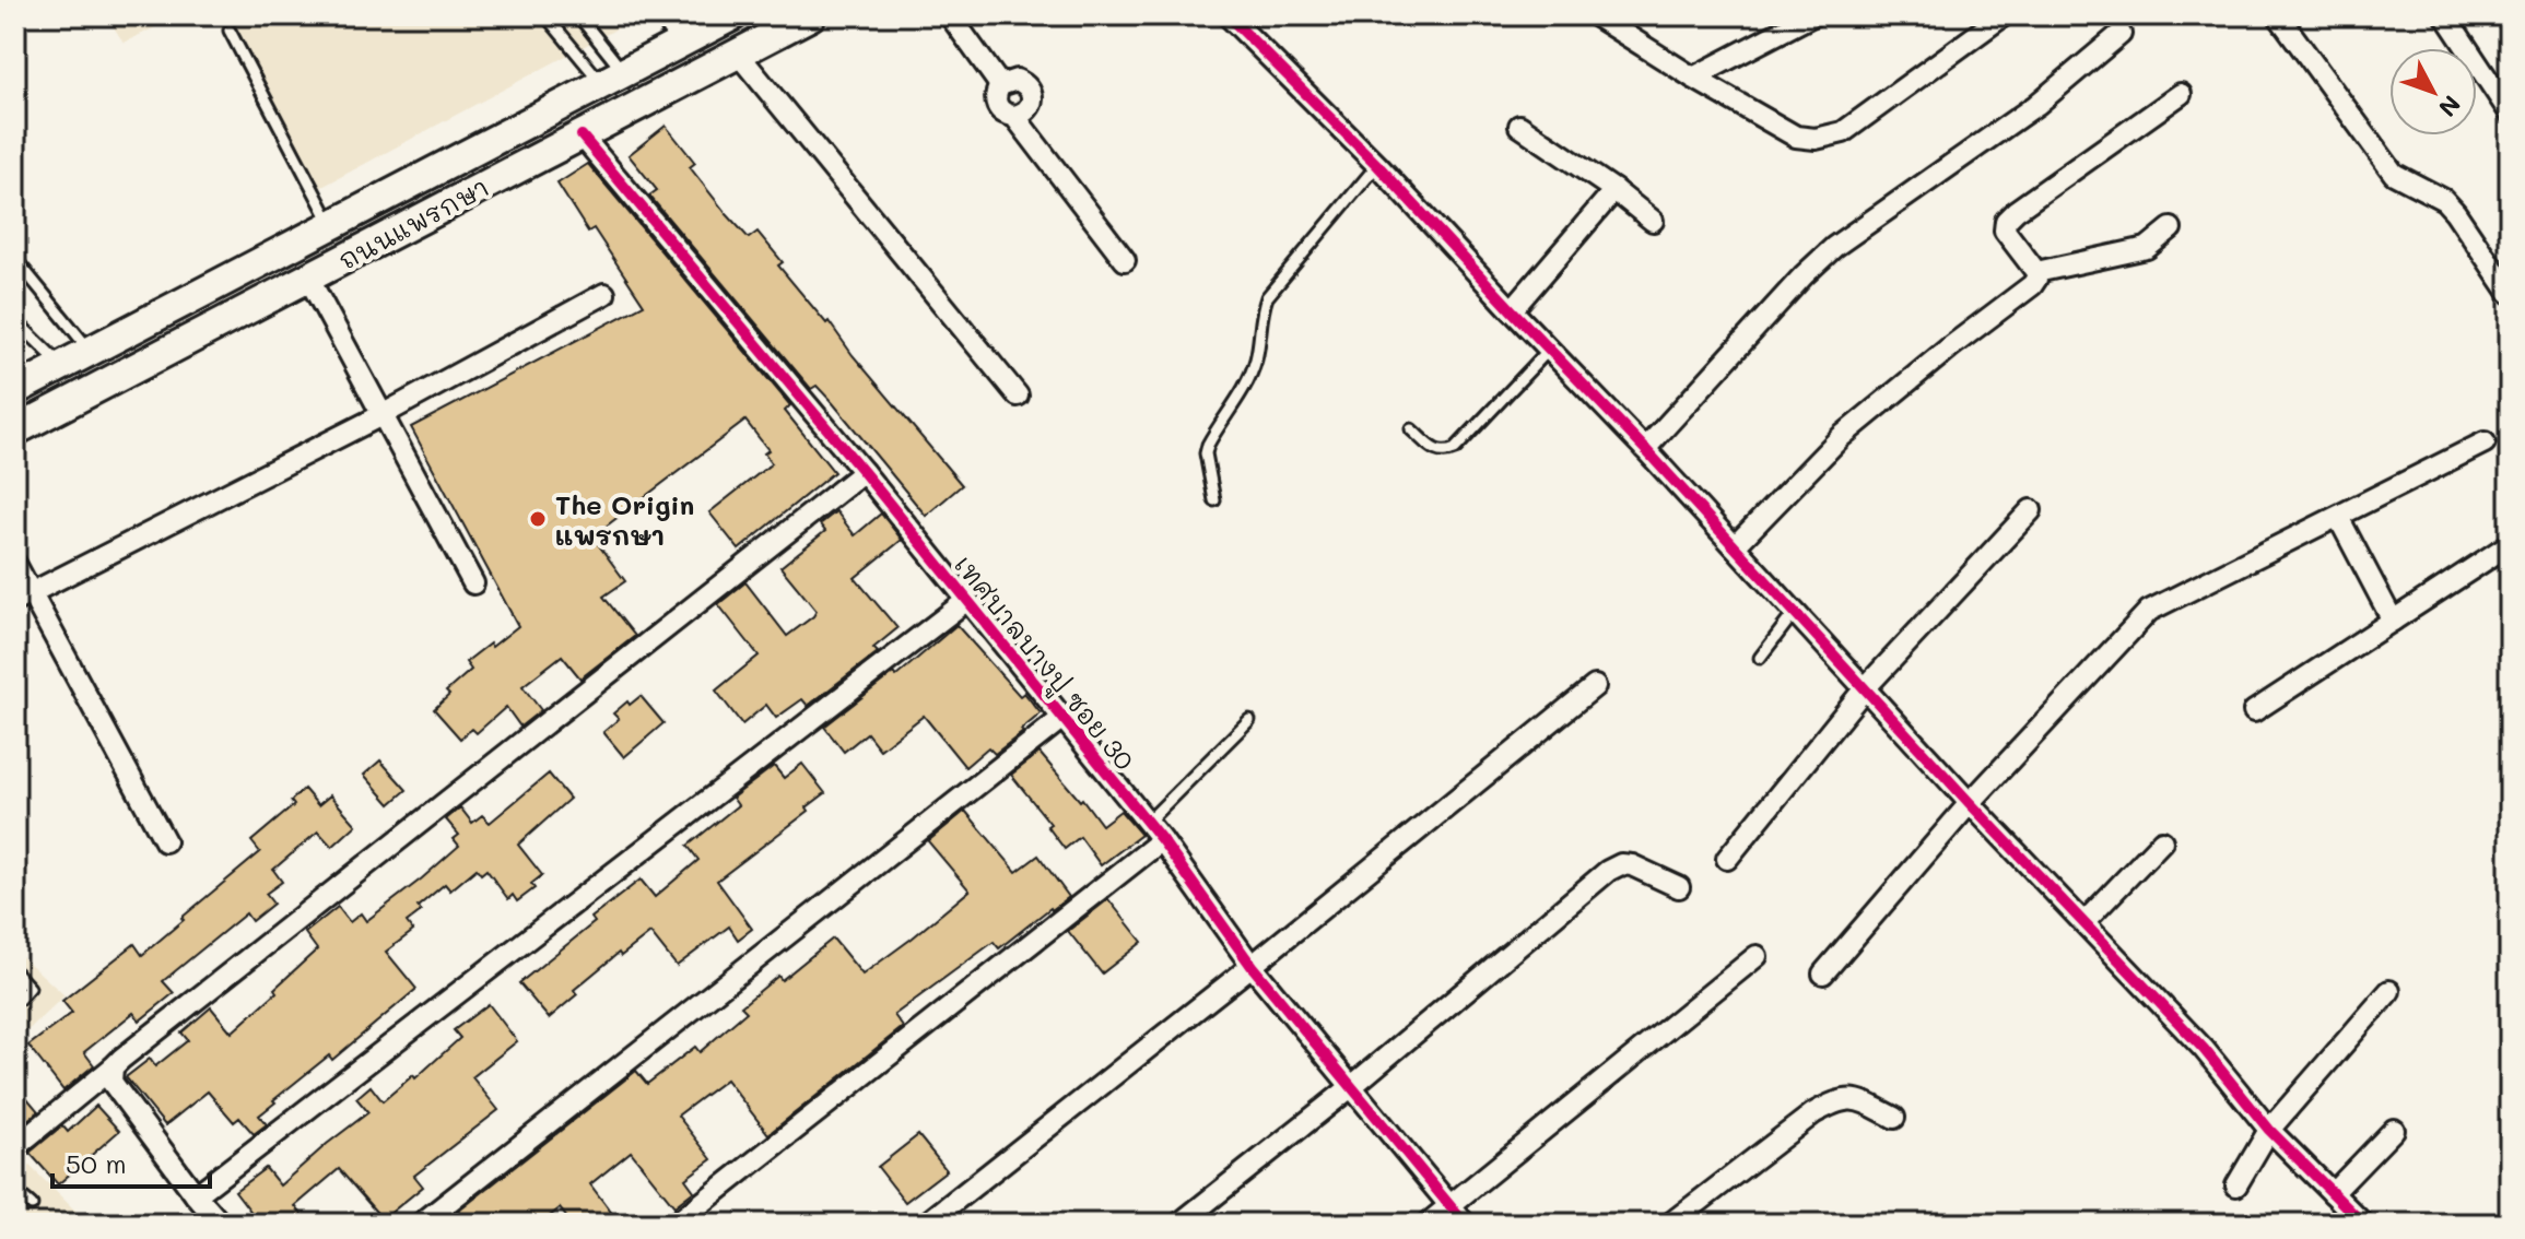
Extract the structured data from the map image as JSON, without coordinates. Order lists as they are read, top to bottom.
{
  "streets": {
    "main road": ["ถนนแพรกษา"],
    "street": ["เทศบาลบางปู ซอย 30"]
  },
  "crossings": [
    ["ถนนแพรกษา", "เทศบาลบางปู ซอย 30"]
  ],
  "places": ["The Origin แพรกษา"],
  "scale_bar": "50 m",
  "north": "bottom right"
}
